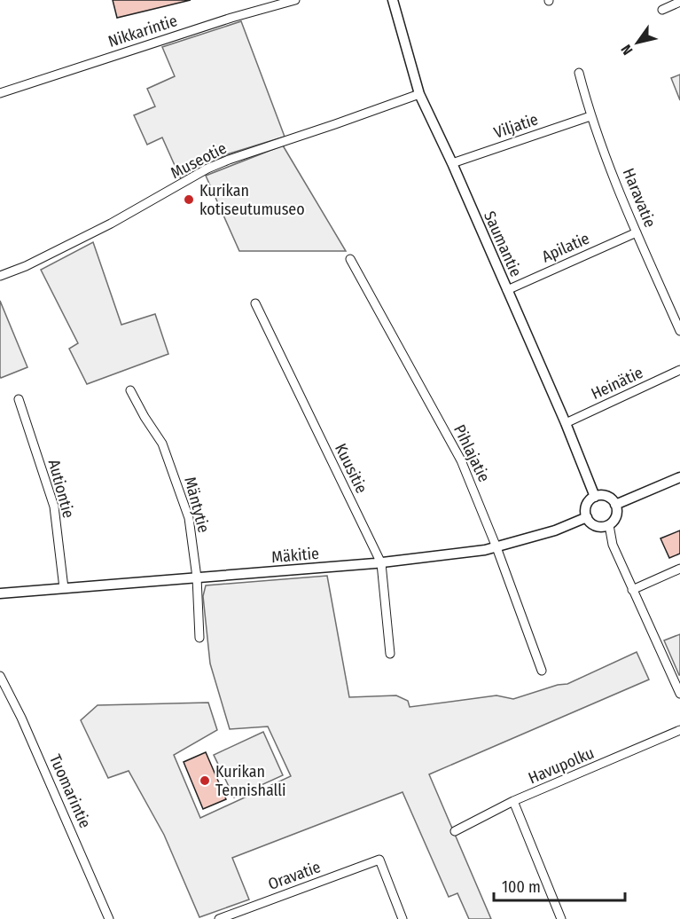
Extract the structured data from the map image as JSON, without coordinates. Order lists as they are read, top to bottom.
{
  "streets": {
    "street": [
      "Nikkarintie",
      "Viljatie",
      "Museotie",
      "Haravatie",
      "Saumantie",
      "Apilatie",
      "Heinätie",
      "Pihlajatie",
      "Kuusitie",
      "Autiontie",
      "Mäntytie",
      "Mäkitie",
      "Havupolku",
      "Tuomarintie",
      "Oravatie"
    ]
  },
  "crossings": [
    ["Viljatie", "Haravatie"],
    ["Viljatie", "Saumantie"],
    ["Museotie", "Saumantie"],
    ["Haravatie", "Apilatie"],
    ["Saumantie", "Apilatie"],
    ["Saumantie", "Heinätie"],
    ["Saumantie", "Mäkitie"],
    ["Pihlajatie", "Mäkitie"],
    ["Kuusitie", "Mäkitie"],
    ["Autiontie", "Mäkitie"],
    ["Mäntytie", "Mäkitie"]
  ],
  "places": ["Kurikan kotiseutumuseo", "Kurikan Tennishalli"],
  "scale_bar": "100 m",
  "north": "bottom left"
}
